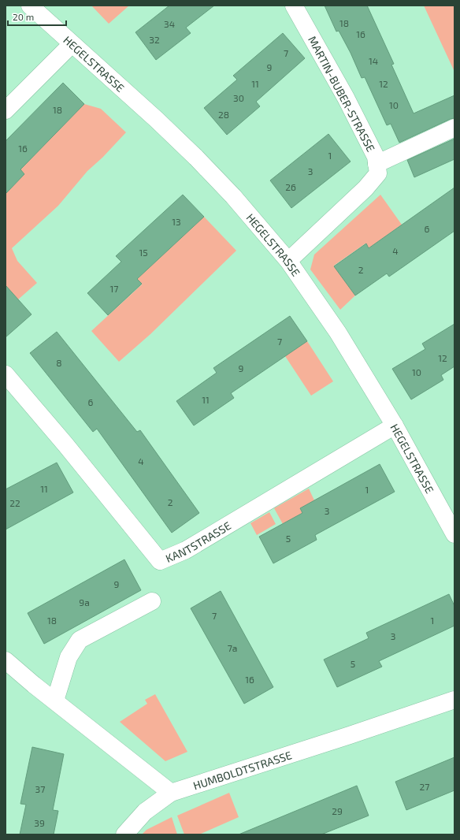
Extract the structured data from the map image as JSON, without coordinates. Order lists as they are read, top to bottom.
{
  "streets": {
    "street": [
      "HEGELSTRASSE",
      "MARTIN-BUBER-STRASSE",
      "KANTSTRASSE",
      "HUMBOLDTSTRASSE"
    ]
  },
  "crossings": [
    ["HEGELSTRASSE", "MARTIN-BUBER-STRASSE"],
    ["HEGELSTRASSE", "KANTSTRASSE"]
  ],
  "house_numbers": [
    "18",
    "34",
    "16",
    "32",
    "7",
    "14",
    "9",
    "11",
    "12",
    "30",
    "10",
    "18",
    "28",
    "16",
    "1",
    "3",
    "26",
    "13",
    "6",
    "4",
    "15",
    "2",
    "17",
    "7",
    "12",
    "8",
    "9",
    "10",
    "11",
    "6",
    "4",
    "11",
    "1",
    "2",
    "22",
    "3",
    "5",
    "9",
    "9a",
    "7",
    "18",
    "1",
    "3",
    "7a",
    "5",
    "16",
    "27",
    "37",
    "29",
    "39"
  ],
  "scale_bar": "20 m"
}
